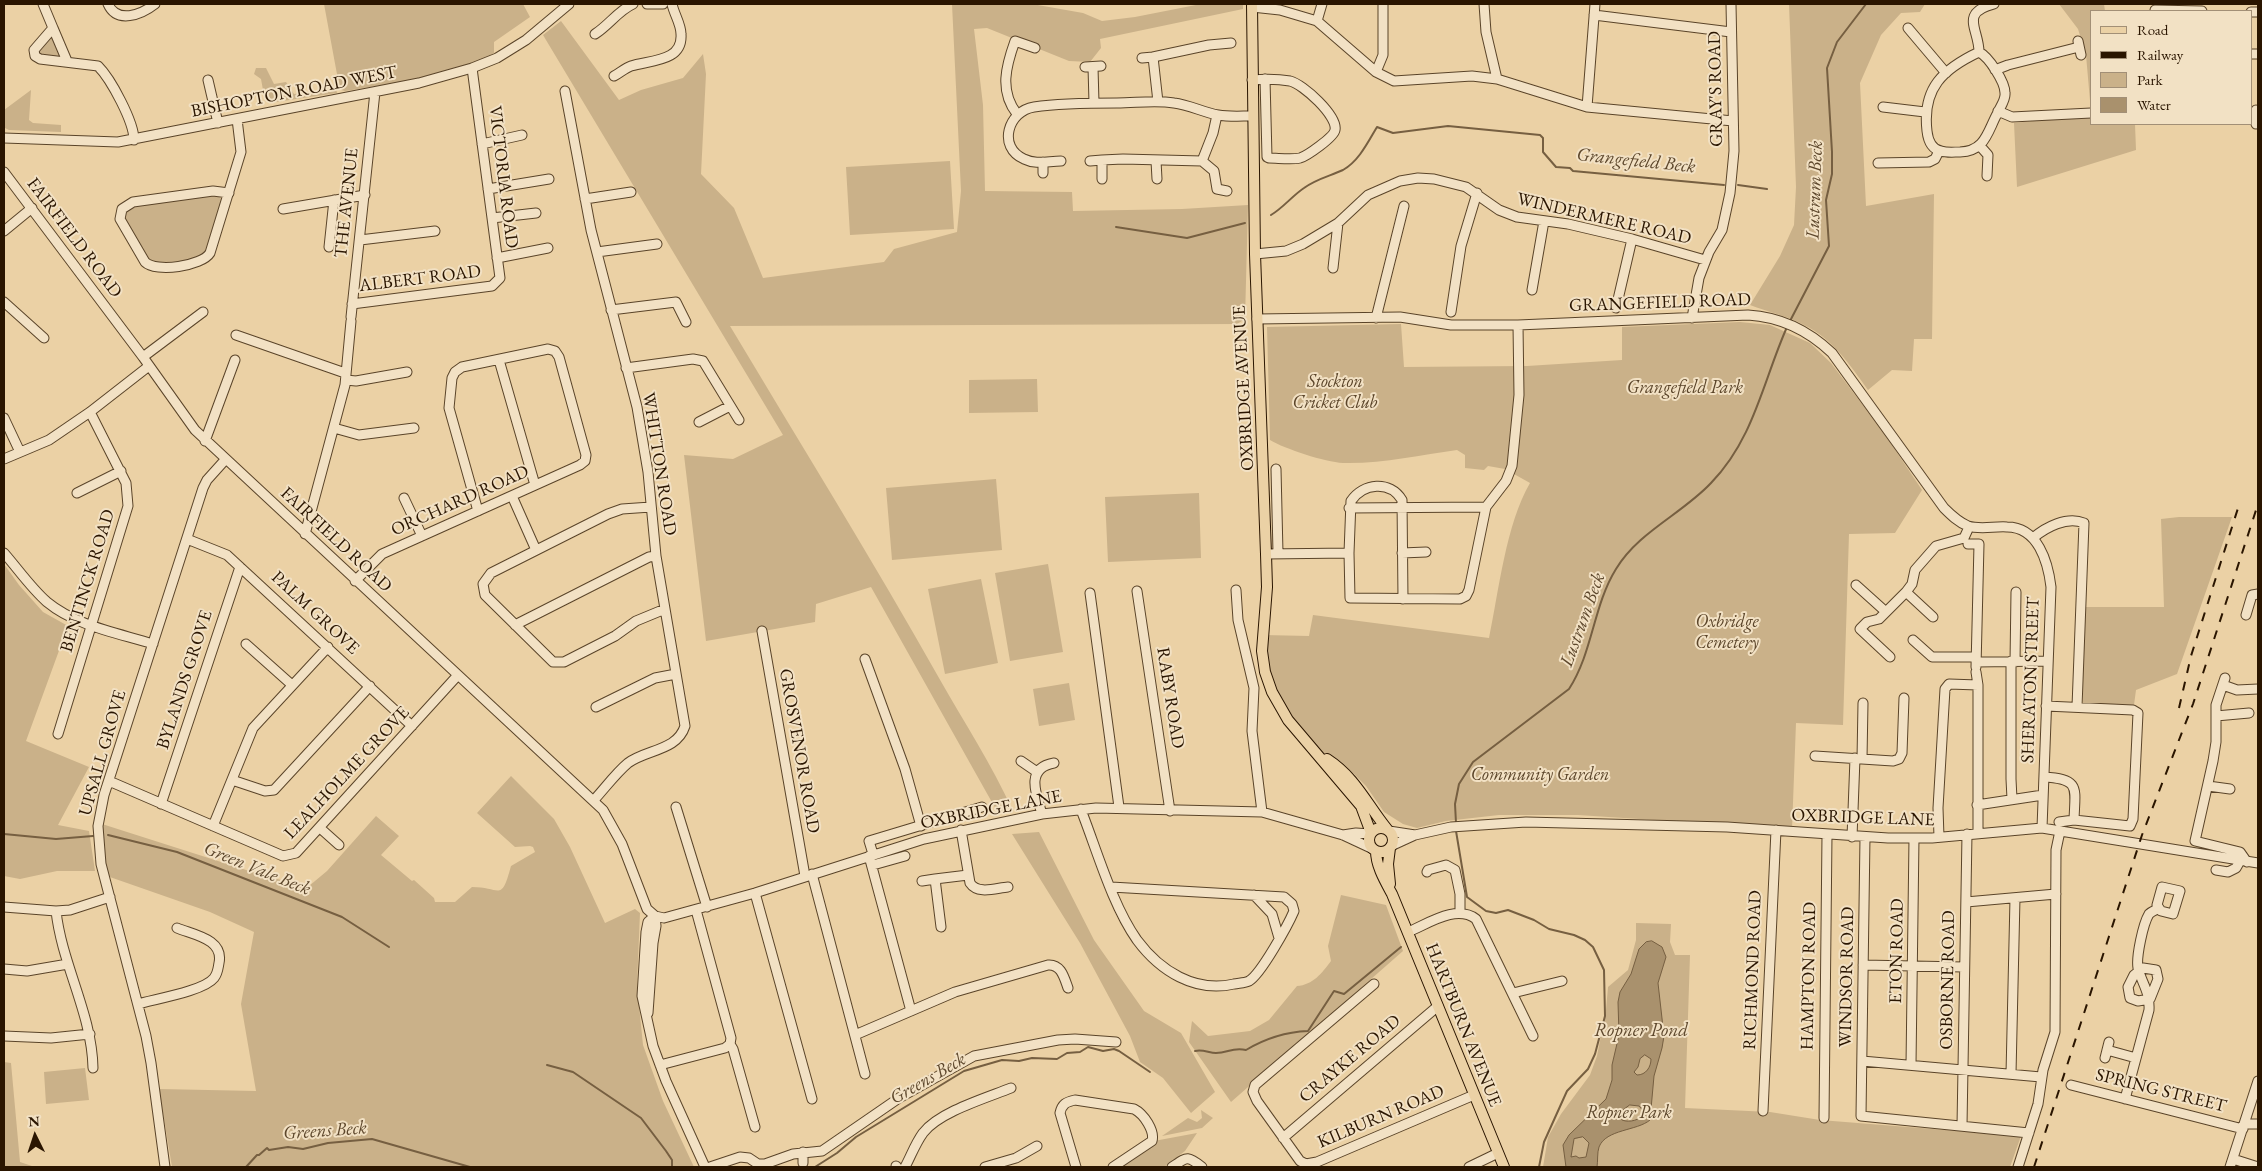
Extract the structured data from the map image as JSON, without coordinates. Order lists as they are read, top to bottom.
{
  "streets": {
    "main road": ["OXBRIDGE AVENUE", "HARTBURN AVENUE"],
    "street": [
      "GRAY'S ROAD",
      "BISHOPTON ROAD WEST",
      "VICTORIA ROAD",
      "THE AVENUE",
      "WINDERMERE ROAD",
      "FAIRFIELD ROAD",
      "ALBERT ROAD",
      "GRANGEFIELD ROAD",
      "WHITTON ROAD",
      "ORCHARD ROAD",
      "BENTINCK ROAD",
      "PALM GROVE",
      "BYLANDS GROVE",
      "SHERATON STREET",
      "RABY ROAD",
      "GROSVENOR ROAD",
      "UPSALL GROVE",
      "LEALHOLME GROVE",
      "OXBRIDGE LANE",
      "ETON ROAD",
      "RICHMOND ROAD",
      "HAMPTON ROAD",
      "WINDSOR ROAD",
      "OSBORNE ROAD",
      "CRAYKE ROAD",
      "SPRING STREET",
      "KILBURN ROAD"
    ]
  },
  "crossings": [
    ["GRAY'S ROAD", "WINDERMERE ROAD"],
    ["GRAY'S ROAD", "GRANGEFIELD ROAD"],
    ["BISHOPTON ROAD WEST", "VICTORIA ROAD"],
    ["BISHOPTON ROAD WEST", "THE AVENUE"],
    ["VICTORIA ROAD", "ALBERT ROAD"],
    ["THE AVENUE", "FAIRFIELD ROAD"],
    ["THE AVENUE", "ALBERT ROAD"],
    ["WINDERMERE ROAD", "OXBRIDGE AVENUE"],
    ["FAIRFIELD ROAD", "WHITTON ROAD"],
    ["FAIRFIELD ROAD", "ORCHARD ROAD"],
    ["FAIRFIELD ROAD", "UPSALL GROVE"],
    ["FAIRFIELD ROAD", "LEALHOLME GROVE"],
    ["FAIRFIELD ROAD", "OXBRIDGE LANE"],
    ["GRANGEFIELD ROAD", "OXBRIDGE AVENUE"],
    ["OXBRIDGE AVENUE", "OXBRIDGE LANE"],
    ["OXBRIDGE AVENUE", "HARTBURN AVENUE"],
    ["PALM GROVE", "BYLANDS GROVE"],
    ["PALM GROVE", "UPSALL GROVE"],
    ["PALM GROVE", "LEALHOLME GROVE"],
    ["BYLANDS GROVE", "LEALHOLME GROVE"],
    ["SHERATON STREET", "OXBRIDGE LANE"],
    ["RABY ROAD", "OXBRIDGE LANE"],
    ["GROSVENOR ROAD", "OXBRIDGE LANE"],
    ["UPSALL GROVE", "LEALHOLME GROVE"],
    ["OXBRIDGE LANE", "ETON ROAD"],
    ["OXBRIDGE LANE", "RICHMOND ROAD"],
    ["OXBRIDGE LANE", "HAMPTON ROAD"],
    ["OXBRIDGE LANE", "WINDSOR ROAD"],
    ["OXBRIDGE LANE", "OSBORNE ROAD"],
    ["OXBRIDGE LANE", "HARTBURN AVENUE"],
    ["WINDSOR ROAD", "OSBORNE ROAD"],
    ["HARTBURN AVENUE", "CRAYKE ROAD"],
    ["HARTBURN AVENUE", "KILBURN ROAD"],
    ["CRAYKE ROAD", "KILBURN ROAD"]
  ],
  "water": [
    "Grangefield Beck",
    "Lustrum Beck",
    "Green Vale Beck",
    "Ropner Pond",
    "Greens Beck"
  ],
  "parks": [
    "Stockton Cricket Club",
    "Grangefield Park",
    "Oxbridge Cemetery",
    "Community Garden",
    "Ropner Park"
  ],
  "legend": [
    "Road",
    "Railway",
    "Park",
    "Water"
  ],
  "north": "top"
}
